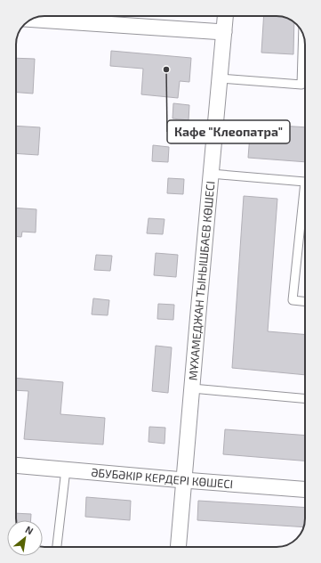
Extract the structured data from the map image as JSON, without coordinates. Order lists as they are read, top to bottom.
{
  "streets": {
    "street": ["МҰХАМЕДЖАН ТЫНЫШБАЕВ КӨШЕСІ", "ӘБУБӘКІР КЕРДЕРІ КӨШЕСІ"]
  },
  "crossings": [
    ["МҰХАМЕДЖАН ТЫНЫШБАЕВ КӨШЕСІ", "ӘБУБӘКІР КЕРДЕРІ КӨШЕСІ"]
  ],
  "places": ["Кафе \"Клеопатра\""],
  "north": "top right"
}
